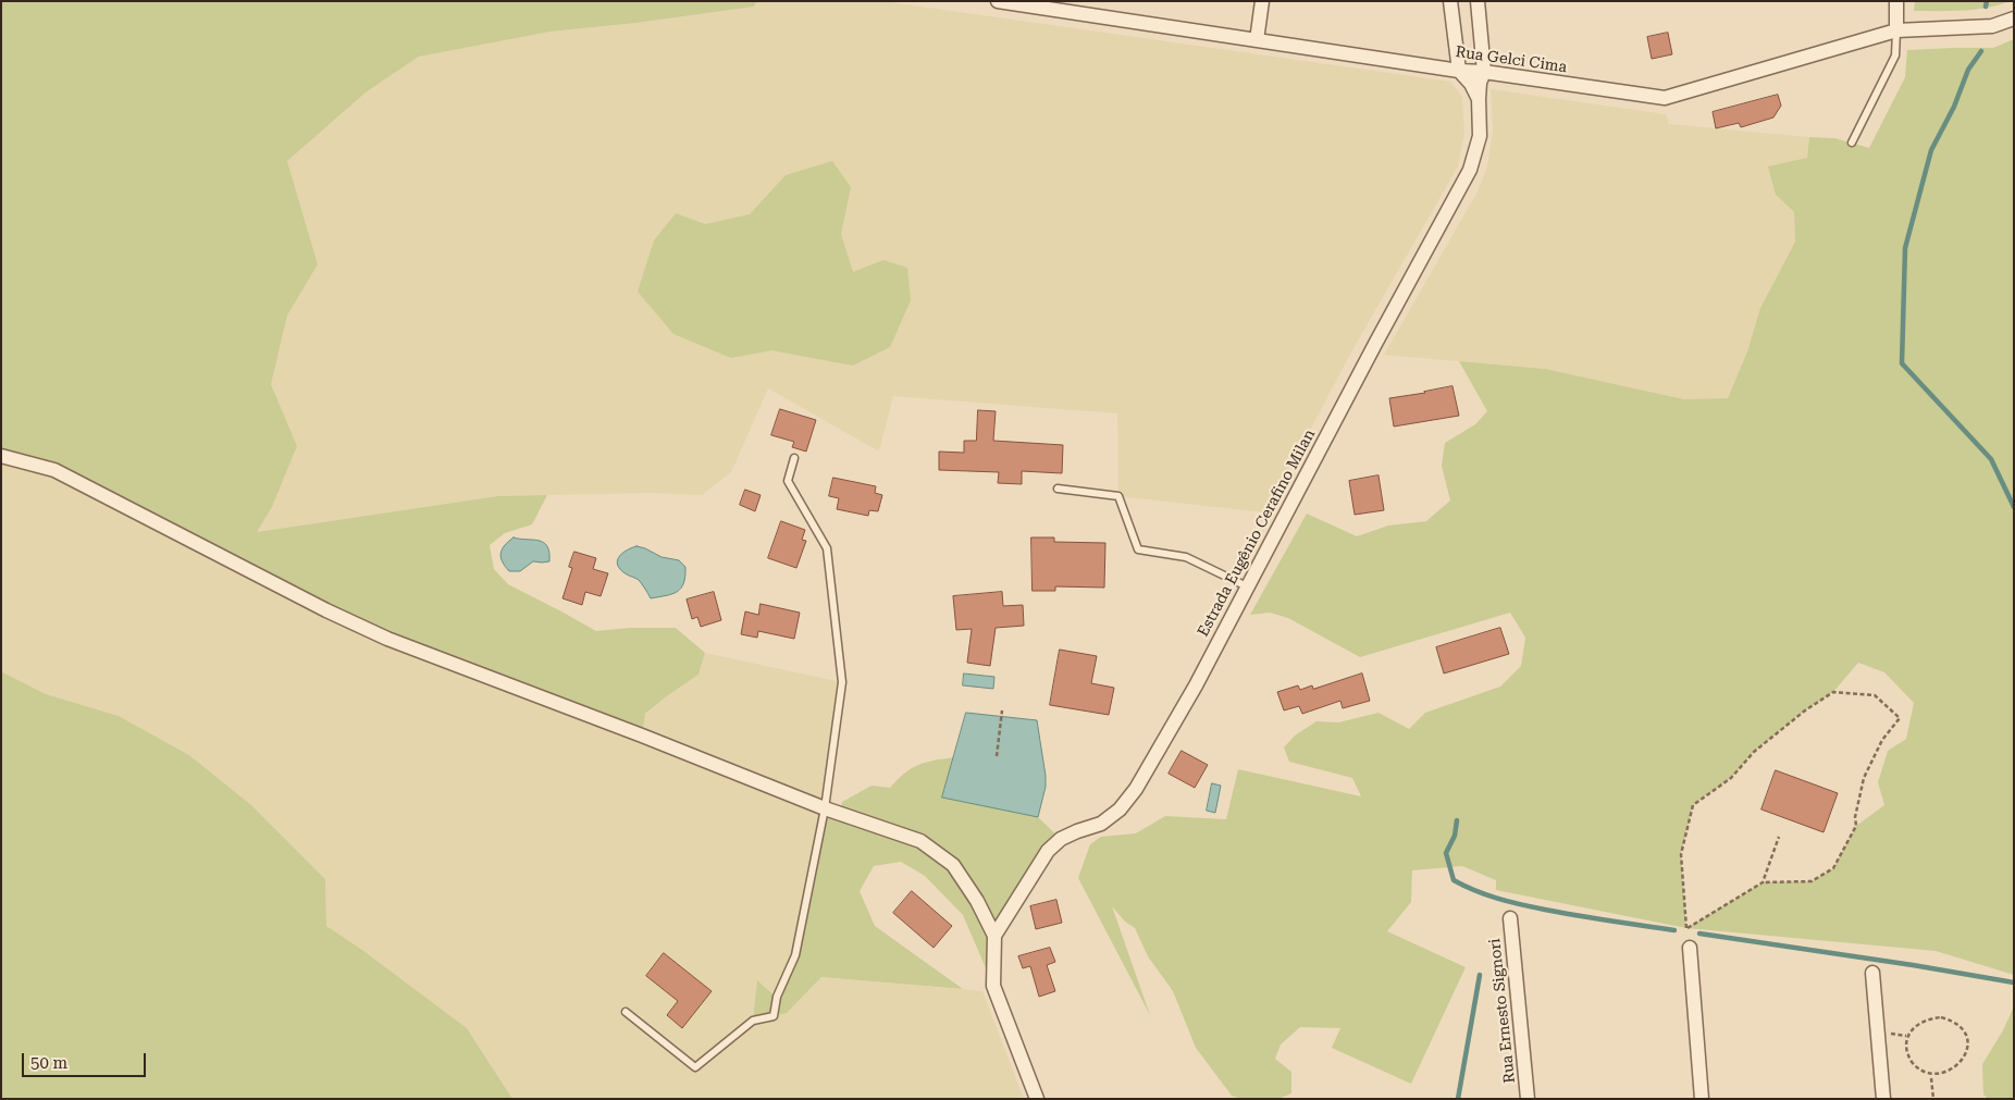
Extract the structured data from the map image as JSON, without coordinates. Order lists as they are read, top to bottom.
{
  "streets": {
    "street": ["Rua Gelci Cima", "Estrada Eugênio Cerafino Milan", "Rua Ernesto Signori"]
  },
  "crossings": [
    ["Rua Gelci Cima", "Estrada Eugênio Cerafino Milan"]
  ],
  "scale_bar": "50 m"
}
